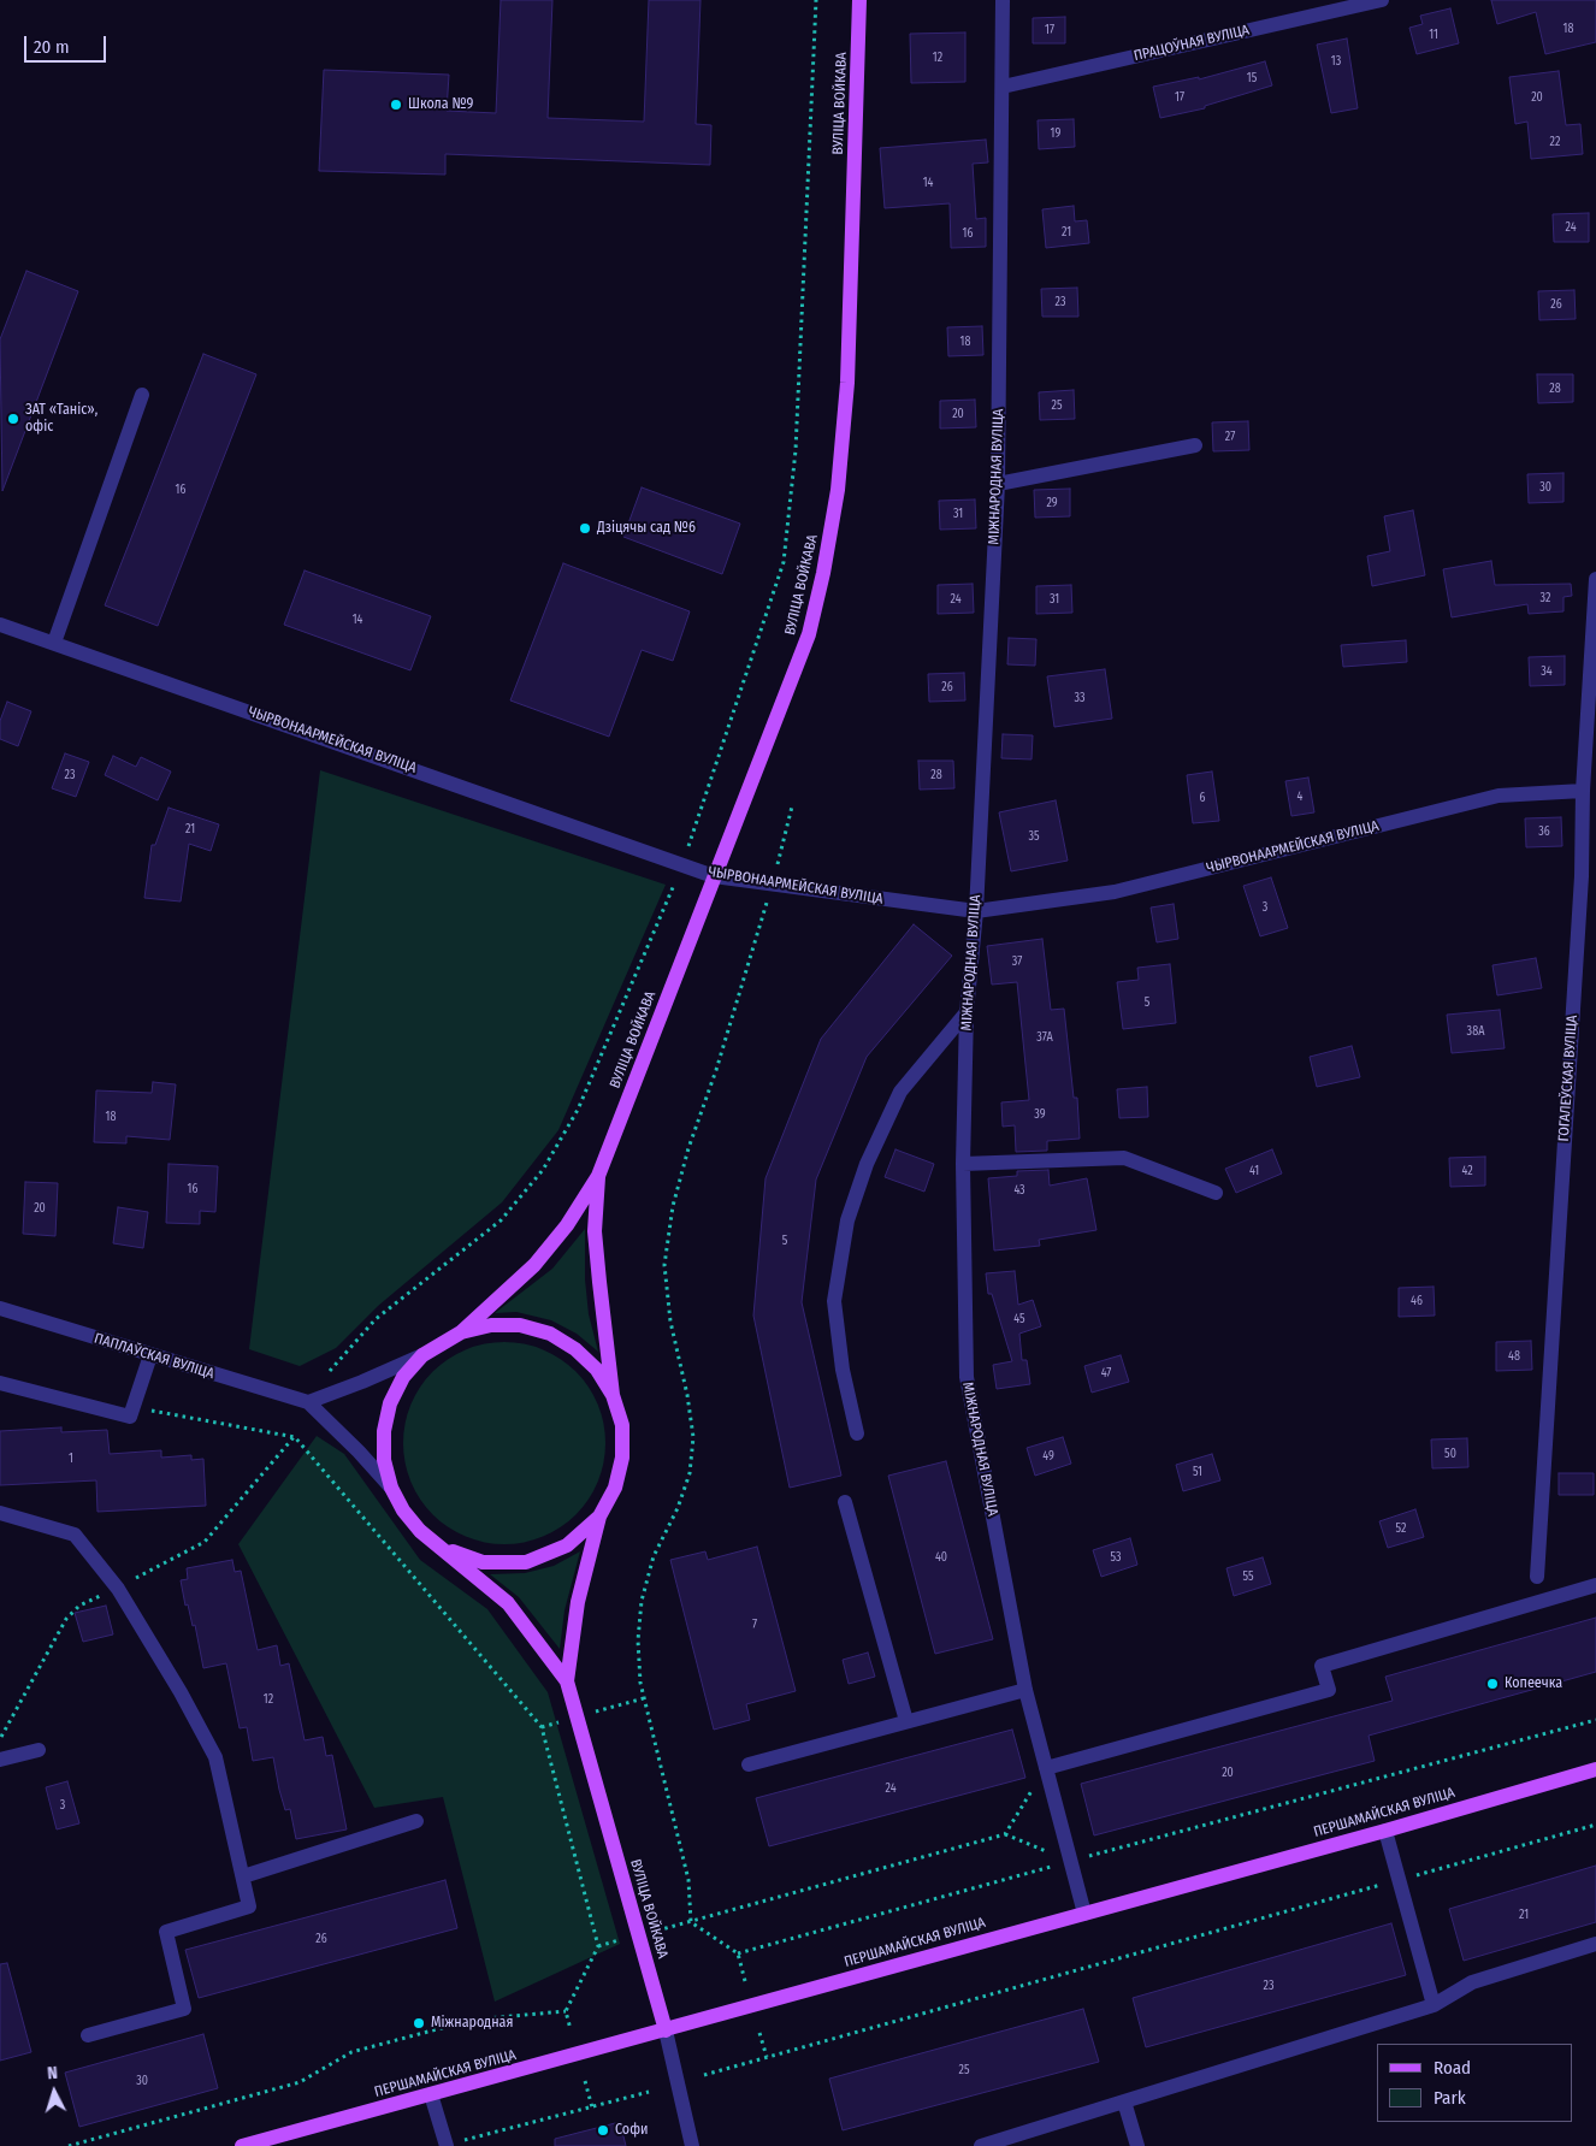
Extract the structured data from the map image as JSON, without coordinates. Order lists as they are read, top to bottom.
{
  "streets": {
    "main road": ["ВУЛІЦА ВОЙКАВА", "ПЕРШАМАЙСКАЯ ВУЛІЦА"],
    "street": [
      "ПРАЦОЎНАЯ ВУЛІЦА",
      "МІЖНАРОДНАЯ ВУЛІЦА",
      "ЧЫРВОНААРМЕЙСКАЯ ВУЛІЦА",
      "ГОГАЛЕЎСКАЯ ВУЛІЦА",
      "ПАПЛАЎСКАЯ ВУЛІЦА"
    ]
  },
  "crossings": [
    ["ПРАЦОЎНАЯ ВУЛІЦА", "МІЖНАРОДНАЯ ВУЛІЦА"],
    ["ВУЛІЦА ВОЙКАВА", "ЧЫРВОНААРМЕЙСКАЯ ВУЛІЦА"],
    ["ВУЛІЦА ВОЙКАВА", "ПАПЛАЎСКАЯ ВУЛІЦА"],
    ["ВУЛІЦА ВОЙКАВА", "ПЕРШАМАЙСКАЯ ВУЛІЦА"],
    ["МІЖНАРОДНАЯ ВУЛІЦА", "ЧЫРВОНААРМЕЙСКАЯ ВУЛІЦА"],
    ["МІЖНАРОДНАЯ ВУЛІЦА", "ПЕРШАМАЙСКАЯ ВУЛІЦА"],
    ["ЧЫРВОНААРМЕЙСКАЯ ВУЛІЦА", "ГОГАЛЕЎСКАЯ ВУЛІЦА"]
  ],
  "places": [
    "Школа №9",
    "ЗАТ «Таніс», офіс",
    "Дзіцячы сад №6",
    "Копеечка",
    "Міжнародная",
    "Софи"
  ],
  "house_numbers": [
    "18",
    "17",
    "11",
    "12",
    "13",
    "15",
    "17",
    "20",
    "19",
    "22",
    "14",
    "24",
    "21",
    "16",
    "23",
    "26",
    "18",
    "28",
    "25",
    "20",
    "27",
    "30",
    "16",
    "29",
    "31",
    "32",
    "24",
    "31",
    "14",
    "34",
    "26",
    "33",
    "23",
    "28",
    "4",
    "6",
    "21",
    "36",
    "35",
    "3",
    "37",
    "5",
    "38А",
    "37А",
    "39",
    "18",
    "41",
    "42",
    "16",
    "43",
    "20",
    "5",
    "46",
    "45",
    "48",
    "47",
    "50",
    "49",
    "1",
    "51",
    "52",
    "40",
    "53",
    "55",
    "7",
    "12",
    "20",
    "24",
    "3",
    "21",
    "26",
    "23",
    "25",
    "30"
  ],
  "legend": ["Road", "Park"],
  "scale_bar": "20 m",
  "north": "top"
}
